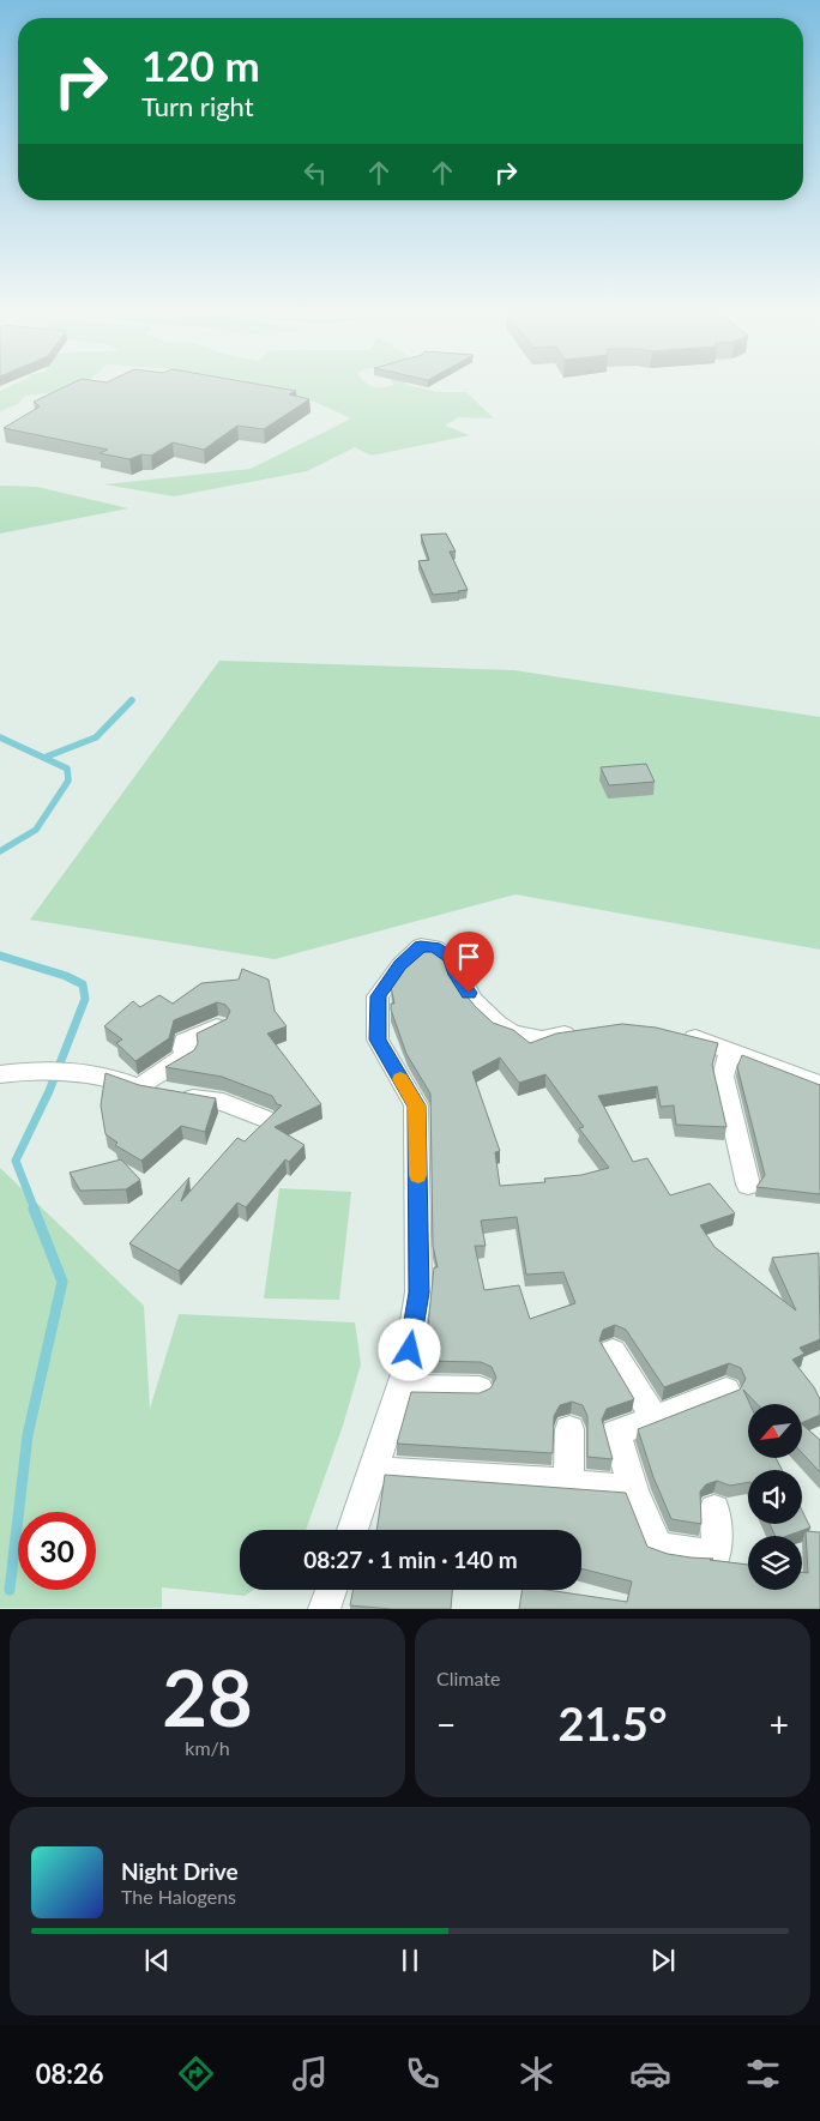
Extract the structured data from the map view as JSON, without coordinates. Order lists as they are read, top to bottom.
{
  "north": "bottom left",
  "page": {
    "turn": ["120 m", "Turn right"],
    "limit": "30",
    "trip": "08:27 · 1 min · 140 m",
    "tile": [
      ["28", "km/h"],
      "Climate"
    ],
    "heat": ["−", "21.5°", "+"],
    "song": ["Night Drive", "The Halogens"],
    "tabs": "08:26"
  }
}
